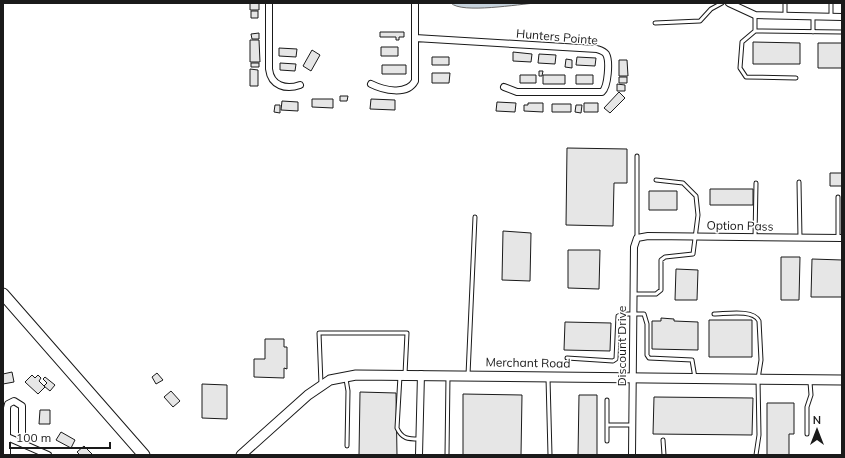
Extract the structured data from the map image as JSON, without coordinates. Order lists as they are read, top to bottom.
{
  "streets": {
    "street": [
      "Hunters Pointe",
      "Option Pass",
      "Discount Drive",
      "Merchant Road"
    ]
  },
  "crossings": [
    ["Option Pass", "Discount Drive"],
    ["Discount Drive", "Merchant Road"]
  ],
  "scale_bar": "100 m",
  "north": "top"
}
